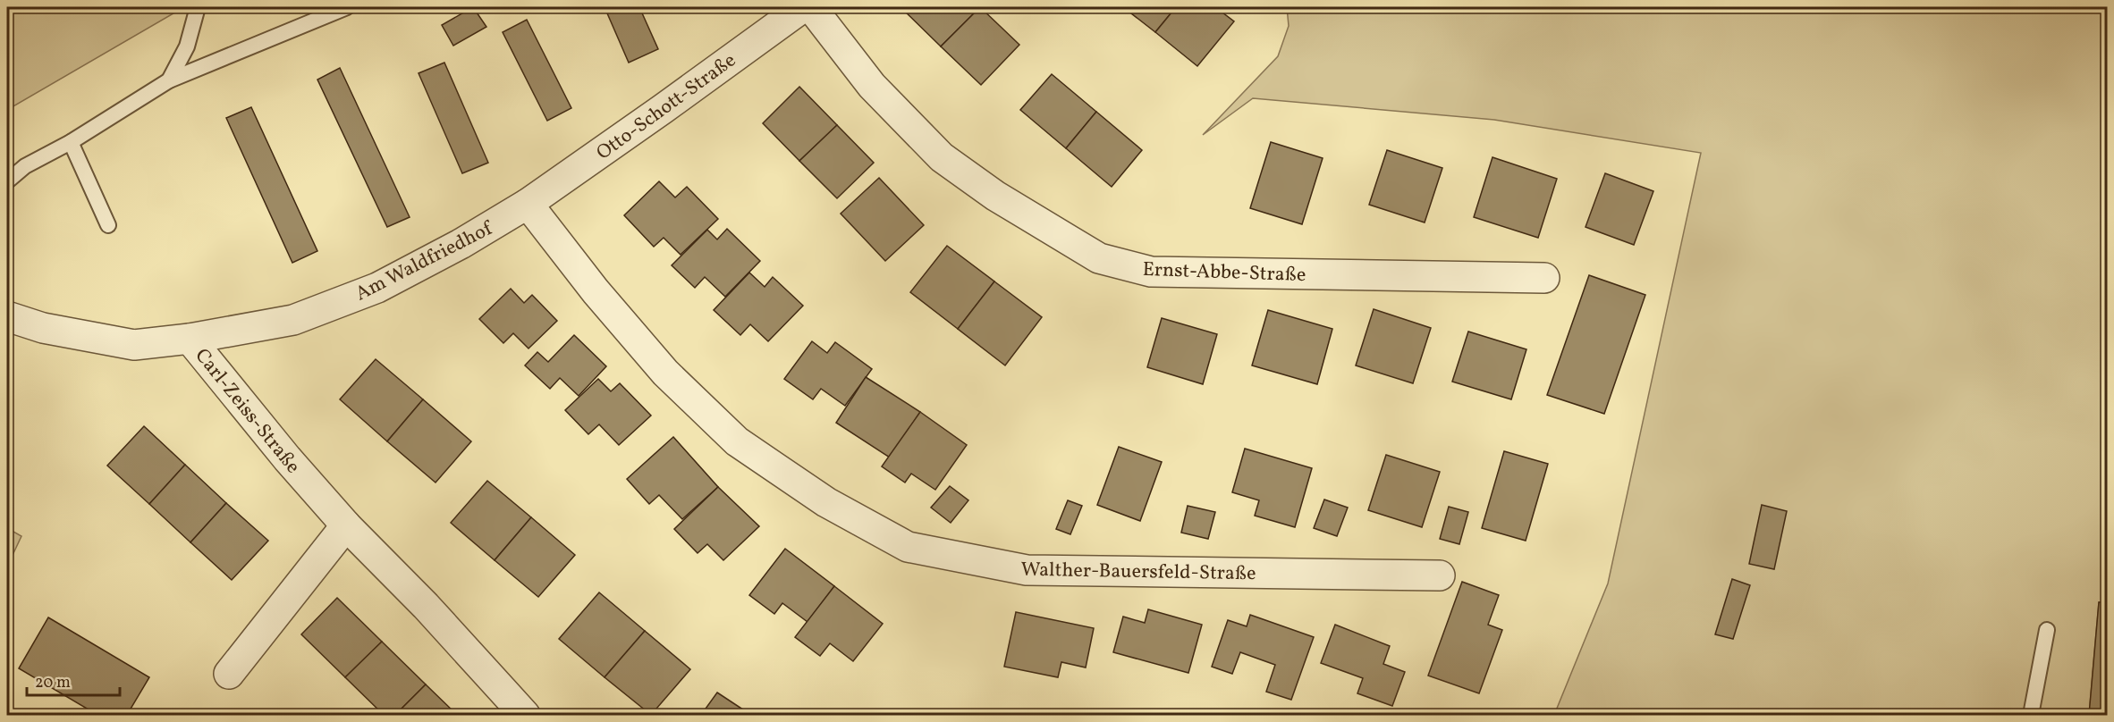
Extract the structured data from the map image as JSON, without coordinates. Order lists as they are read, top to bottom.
{
  "streets": {
    "street": [
      "Otto-Schott-Straße",
      "Am Waldfriedhof",
      "Ernst-Abbe-Straße",
      "Carl-Zeiss-Straße",
      "Walther-Bauersfeld-Straße"
    ]
  },
  "crossings": [
    ["Otto-Schott-Straße", "Am Waldfriedhof"],
    ["Otto-Schott-Straße", "Walther-Bauersfeld-Straße"],
    ["Am Waldfriedhof", "Carl-Zeiss-Straße"],
    ["Am Waldfriedhof", "Walther-Bauersfeld-Straße"]
  ],
  "scale_bar": "20 m"
}
